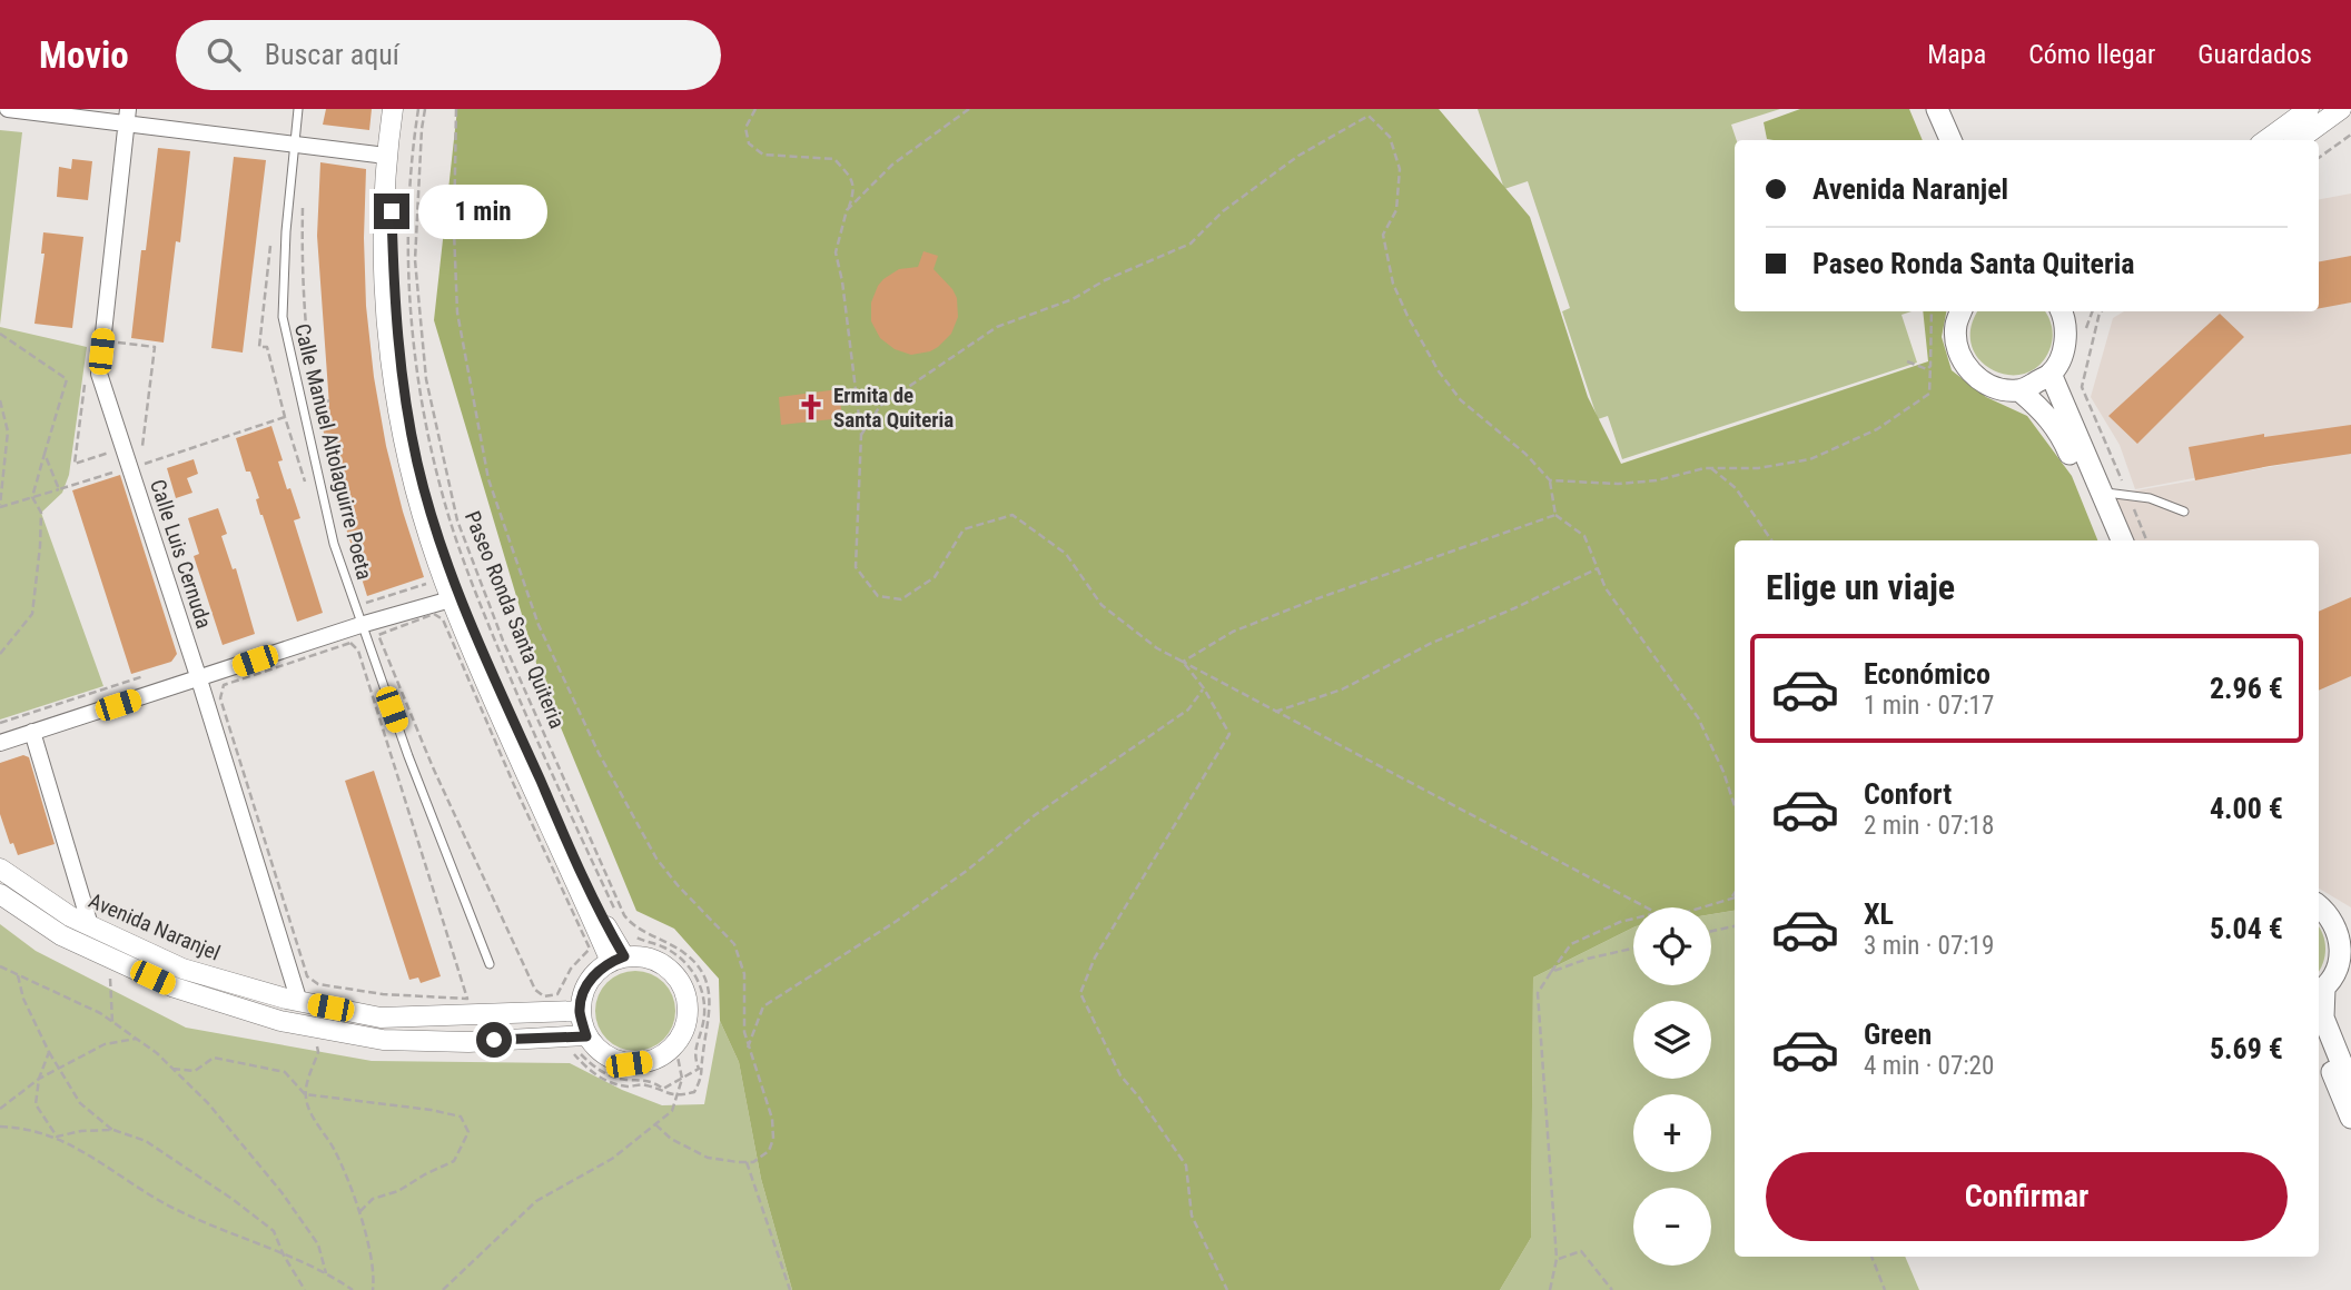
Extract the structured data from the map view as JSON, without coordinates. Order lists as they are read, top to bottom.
{
  "streets": {
    "street": ["Calle Luis Cernuda", "Paseo Ronda Santa Quiteria", "Avenida Naranjel"],
    "lane": ["Calle Manuel Altolaguirre Poeta"]
  },
  "crossings": [
    ["Calle Luis Cernuda", "Avenida Naranjel"],
    ["Paseo Ronda Santa Quiteria", "Avenida Naranjel"]
  ],
  "places": {
    "church": ["Ermita de Santa Quiteria"]
  },
  "page": {
    "header": "Movio",
    "search": "Buscar aquí",
    "nav": ["Mapa", "Cómo llegar", "Guardados"],
    "banner": ["Avenida Naranjel", "Paseo Ronda Santa Quiteria"],
    "bubble": "1 min",
    "heading": "Elige un viaje",
    "list": [
      {
        "name": "Económico",
        "note": "1 min · 07:17",
        "value": "2.96 €"
      },
      {
        "name": "Confort",
        "note": "2 min · 07:18",
        "value": "4.00 €"
      },
      {
        "name": "XL",
        "note": "3 min · 07:19",
        "value": "5.04 €"
      },
      {
        "name": "Green",
        "note": "4 min · 07:20",
        "value": "5.69 €"
      }
    ],
    "map_buttons": ["+", "−"],
    "buttons": "Confirmar"
  }
}
